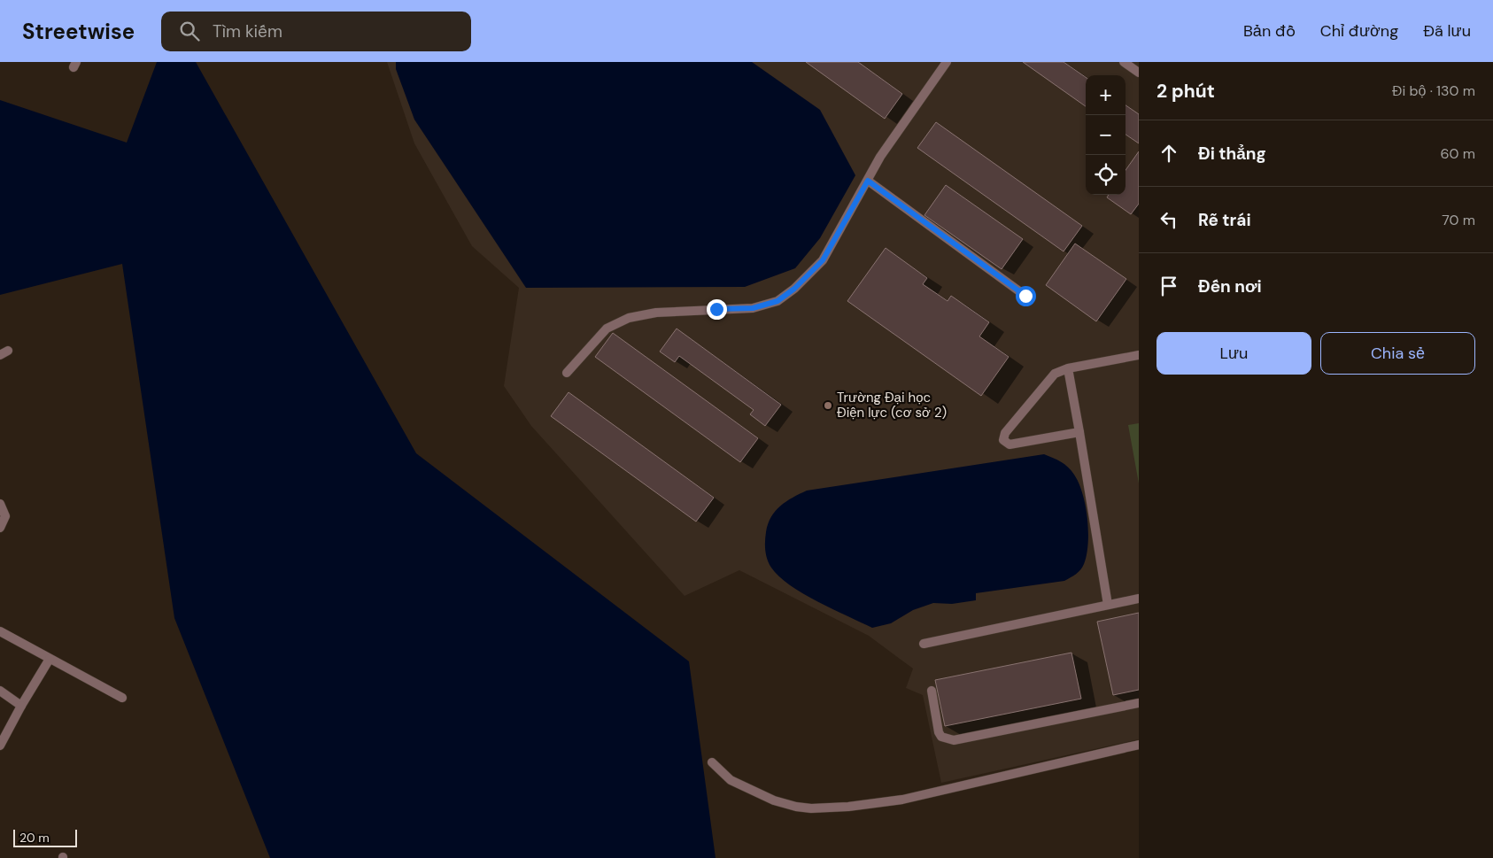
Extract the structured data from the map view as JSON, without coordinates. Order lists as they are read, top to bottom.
{
  "places": ["Trường Đại học Điện lực (cơ sở 2)"],
  "scale_bar": "20 m",
  "page": {
    "header": "Streetwise",
    "search": "Tìm kiếm",
    "nav": ["Bản đồ", "Chỉ đường", "Đã lưu"],
    "heading": ["2 phút", "Đi bộ · 130 m"],
    "map_buttons": ["+", "−"],
    "list": [
      ["Đi thẳng", "60 m"],
      ["Rẽ trái", "70 m"],
      "Đến nơi"
    ],
    "buttons": ["Lưu", "Chia sẻ"],
    "scale": "20 m"
  }
}
